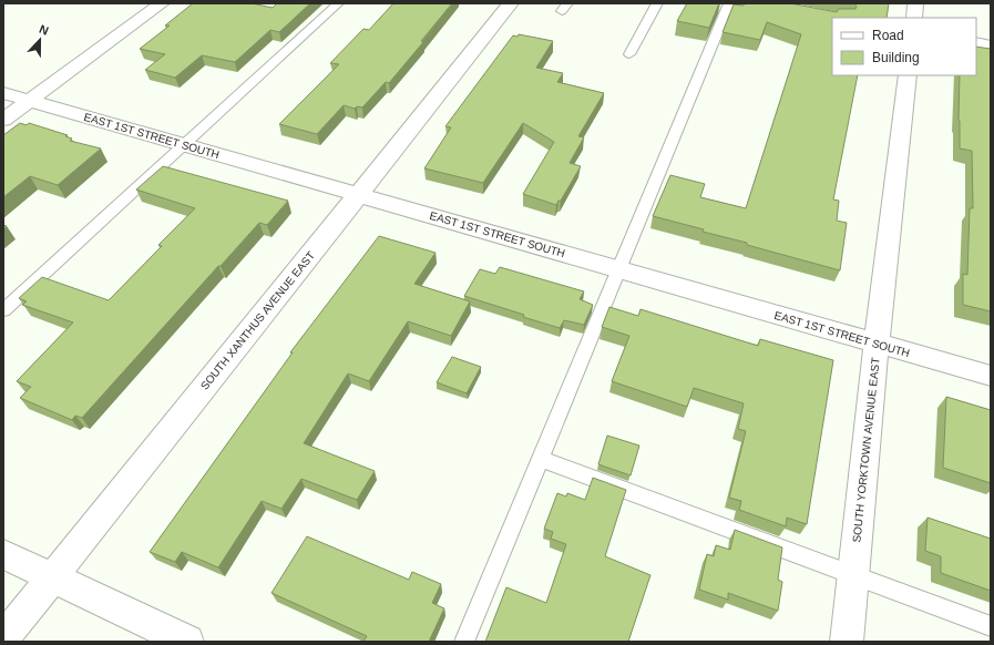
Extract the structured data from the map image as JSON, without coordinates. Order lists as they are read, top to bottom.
{
  "streets": {
    "street": ["EAST 1ST STREET SOUTH", "SOUTH XANTHUS AVENUE EAST", "SOUTH YORKTOWN AVENUE EAST"]
  },
  "crossings": [
    ["EAST 1ST STREET SOUTH", "SOUTH XANTHUS AVENUE EAST"],
    ["EAST 1ST STREET SOUTH", "SOUTH YORKTOWN AVENUE EAST"]
  ],
  "legend": ["Road", "Building"],
  "north": "top"
}
